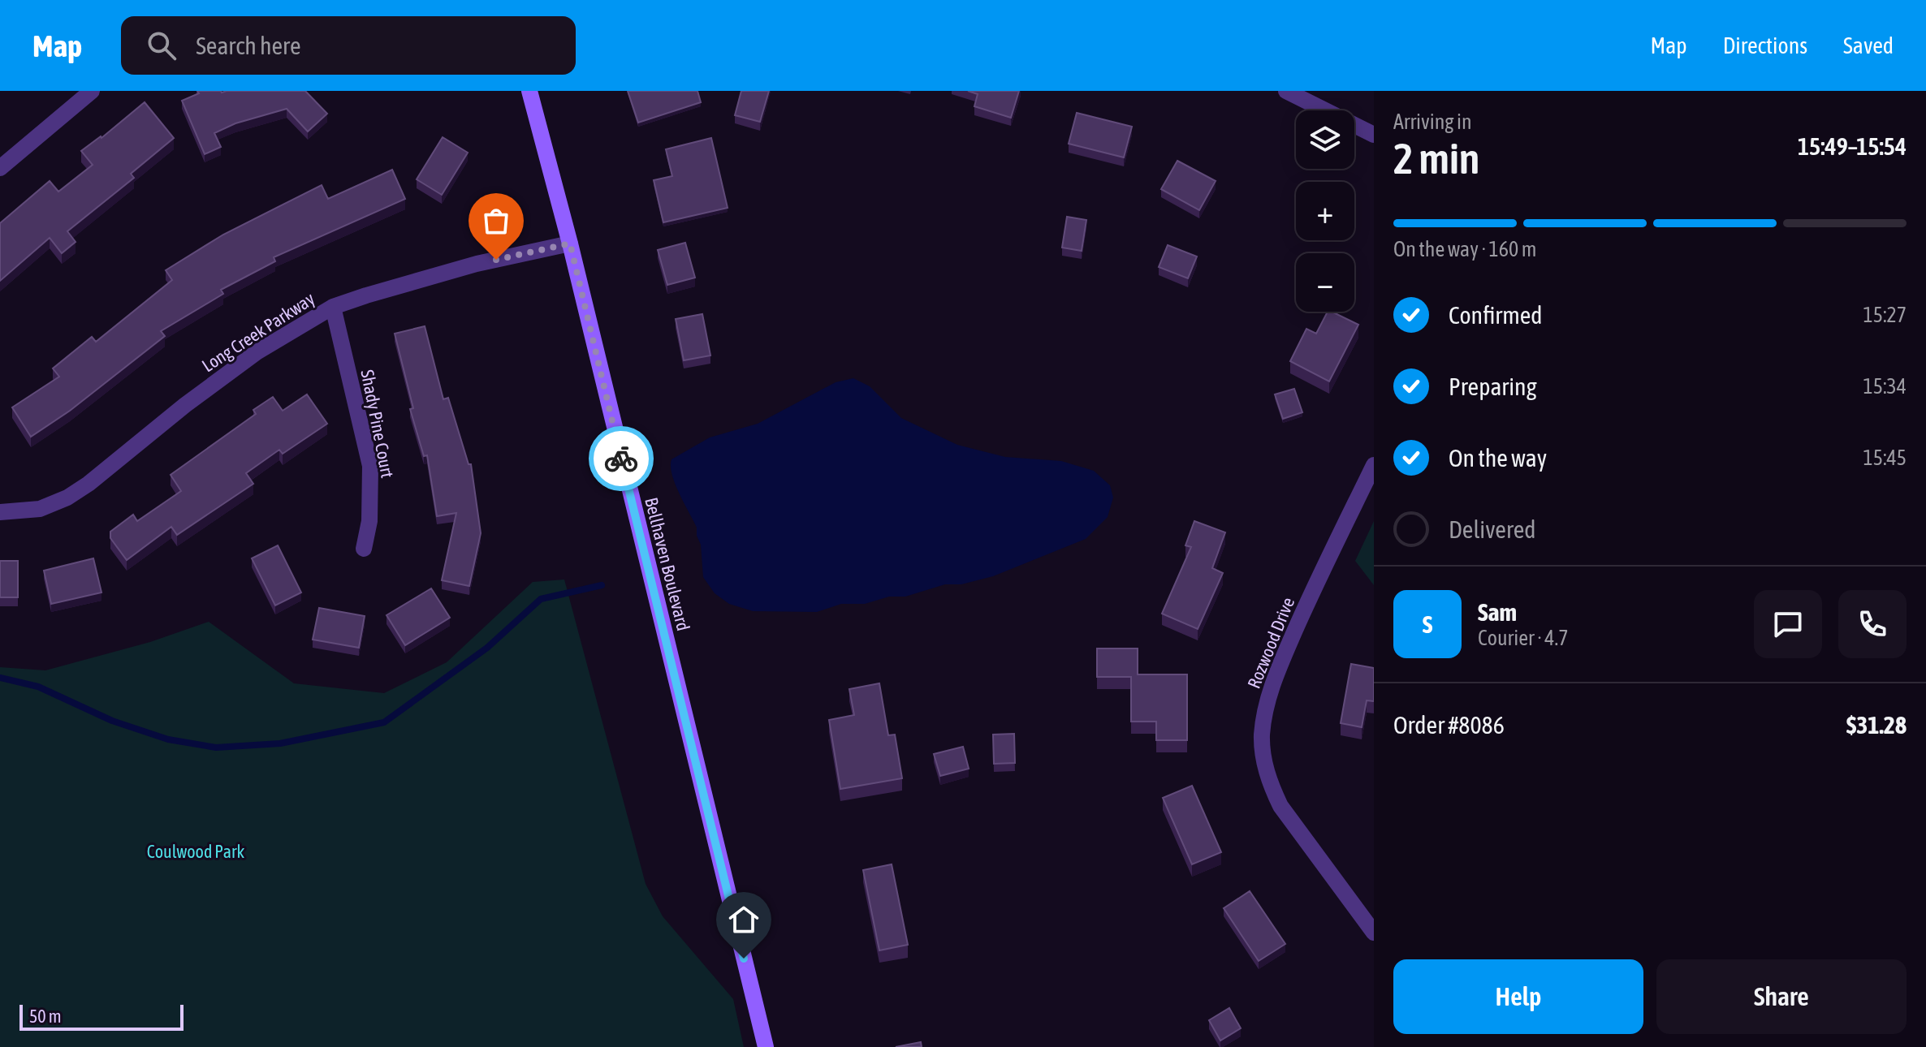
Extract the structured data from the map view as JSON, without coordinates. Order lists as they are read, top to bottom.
{
  "streets": {
    "main road": ["Bellhaven Boulevard"],
    "street": ["Long Creek Parkway", "Shady Pine Court", "Rozwood Drive"]
  },
  "crossings": [
    ["Long Creek Parkway", "Shady Pine Court"],
    ["Long Creek Parkway", "Bellhaven Boulevard"]
  ],
  "parks": ["Coulwood Park"],
  "scale_bar": "50 m",
  "page": {
    "header": "Map",
    "search": "Search here",
    "nav": ["Map", "Directions", "Saved"],
    "heading": ["2 min", "Arriving in", "15:49–15:54"],
    "panel": [
      "Sam",
      "Courier · 4.7",
      "Order #8086",
      "$31.28"
    ],
    "map_buttons": ["+", "−"],
    "bar": "On the way · 160 m",
    "list": [
      ["Confirmed", "15:27"],
      ["Preparing", "15:34"],
      ["On the way", "15:45"],
      "Delivered"
    ],
    "round": "S",
    "buttons": ["Help", "Share"],
    "scale": "50 m"
  }
}
